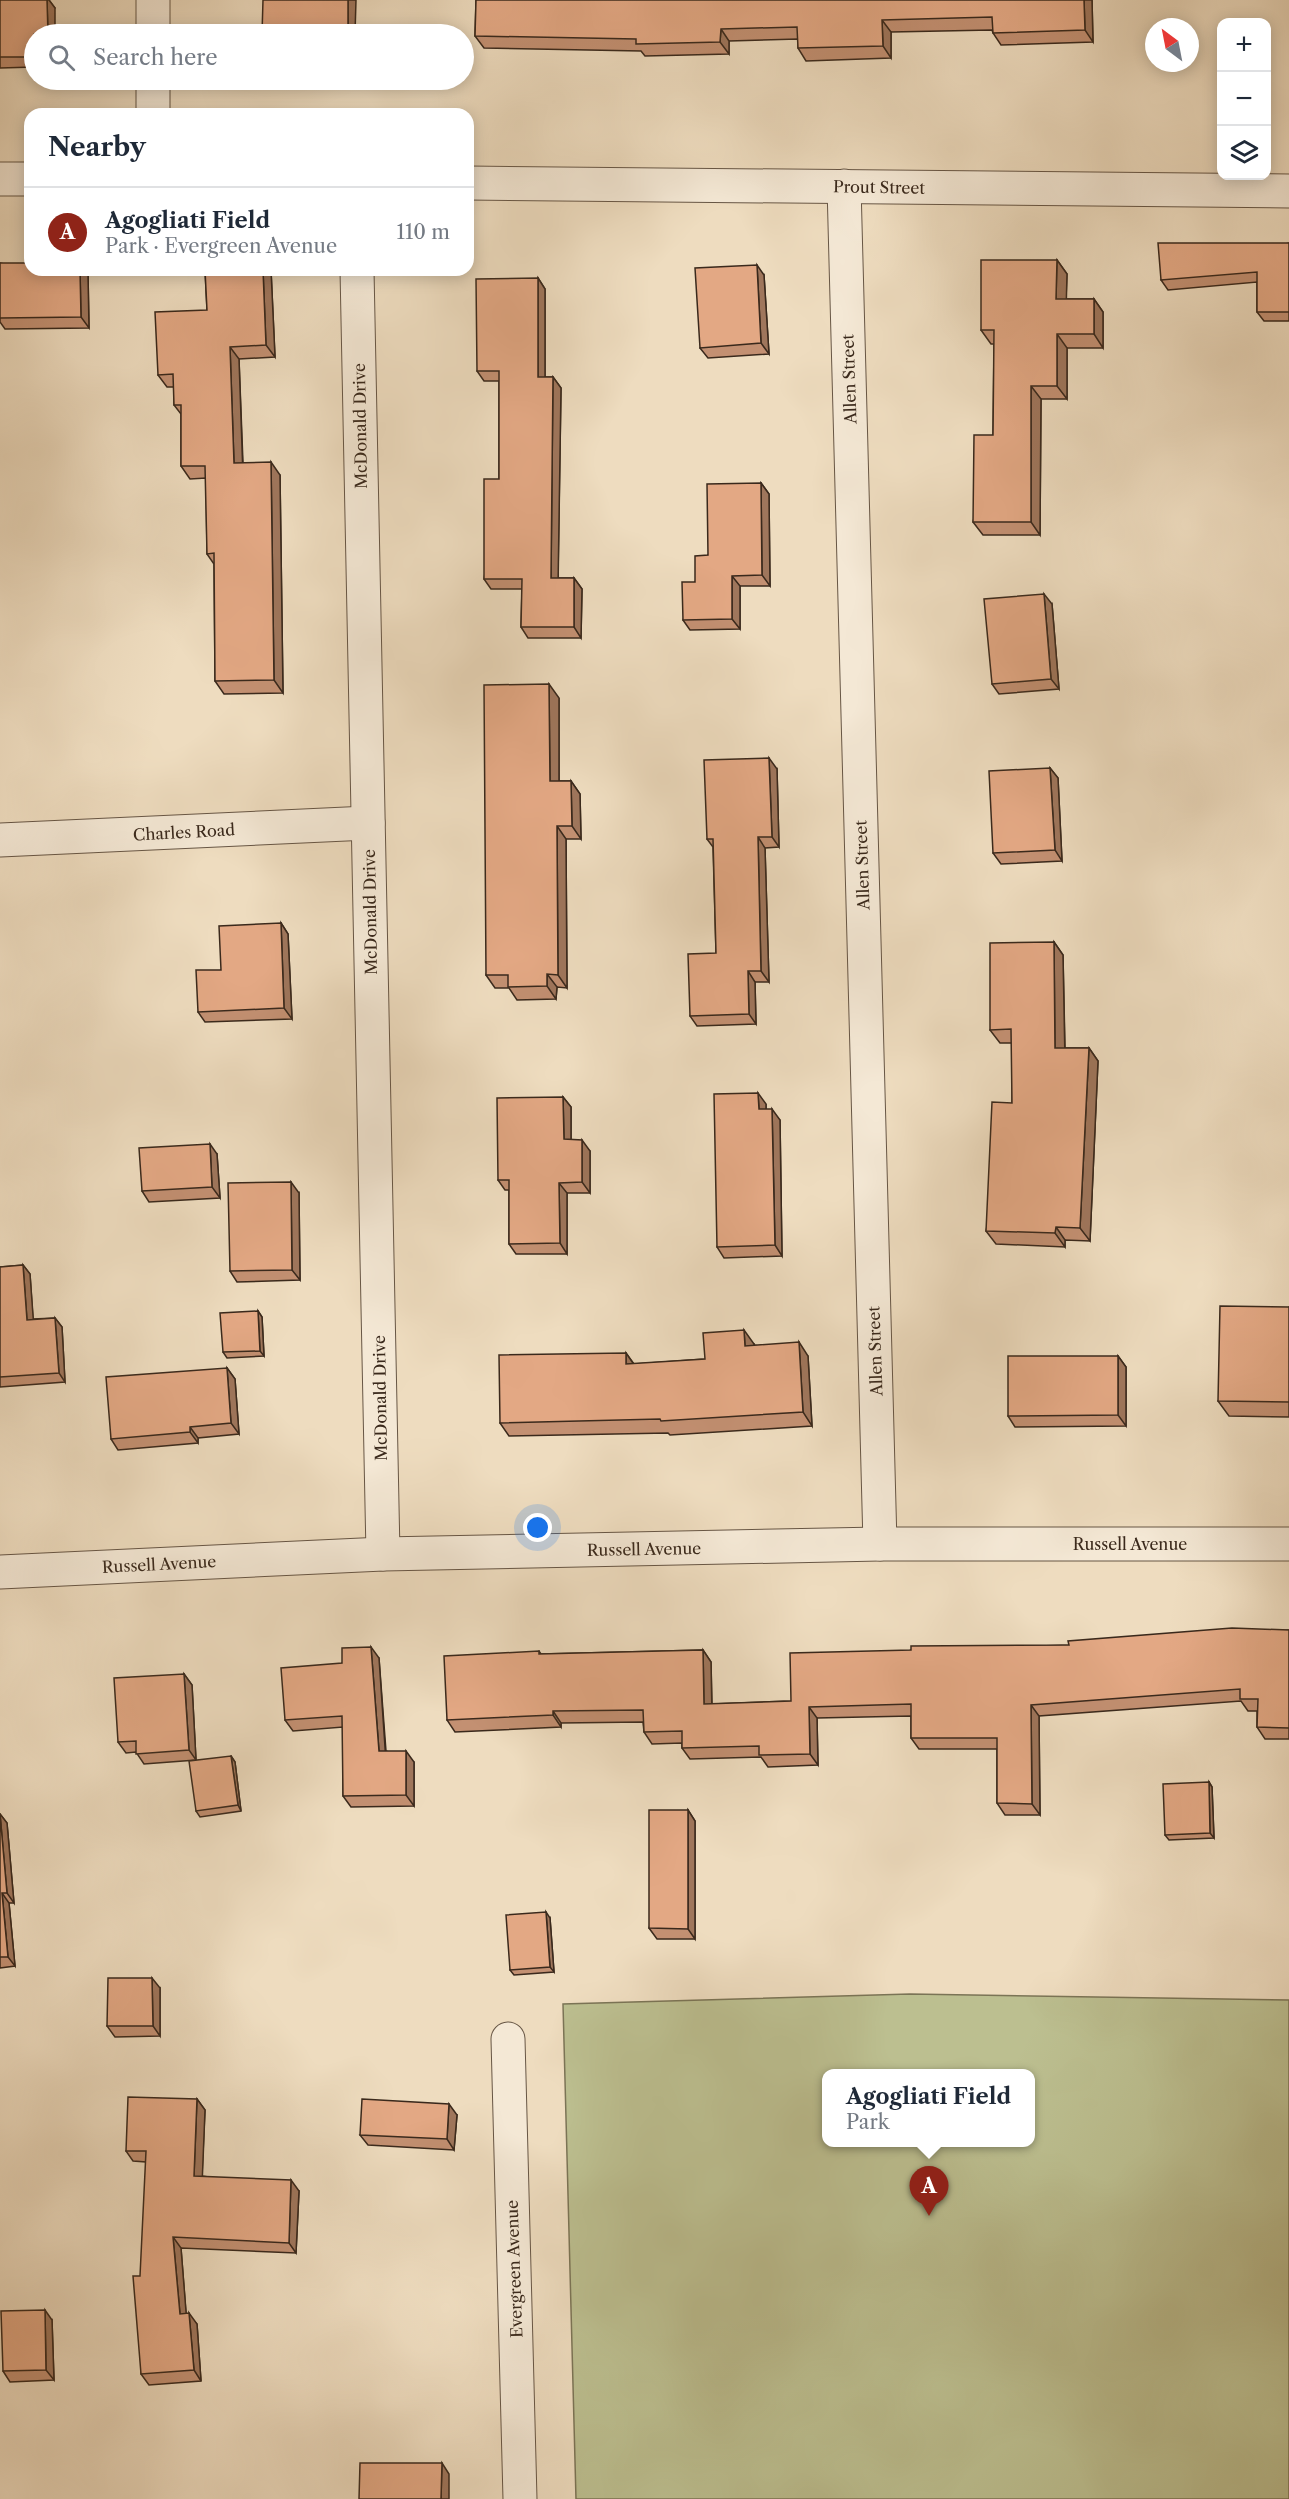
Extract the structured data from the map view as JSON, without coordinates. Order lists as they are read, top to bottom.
{
  "streets": {
    "street": [
      "Prout Street",
      "Allen Street",
      "McDonald Drive",
      "Charles Road",
      "Russell Avenue",
      "Evergreen Avenue"
    ]
  },
  "crossings": [
    ["Prout Street", "Allen Street"],
    ["Allen Street", "Russell Avenue"],
    ["McDonald Drive", "Charles Road"],
    ["McDonald Drive", "Russell Avenue"]
  ],
  "north": "top left",
  "page": {
    "map_buttons": ["+", "−"],
    "search": "Search here",
    "heading": "Nearby",
    "list": [
      {
        "mark": "A",
        "name": "Agogliati Field",
        "note": "Park · Evergreen Avenue",
        "value": "110 m"
      }
    ],
    "popup": ["Agogliati Field", "Park"],
    "pins": "A"
  }
}
